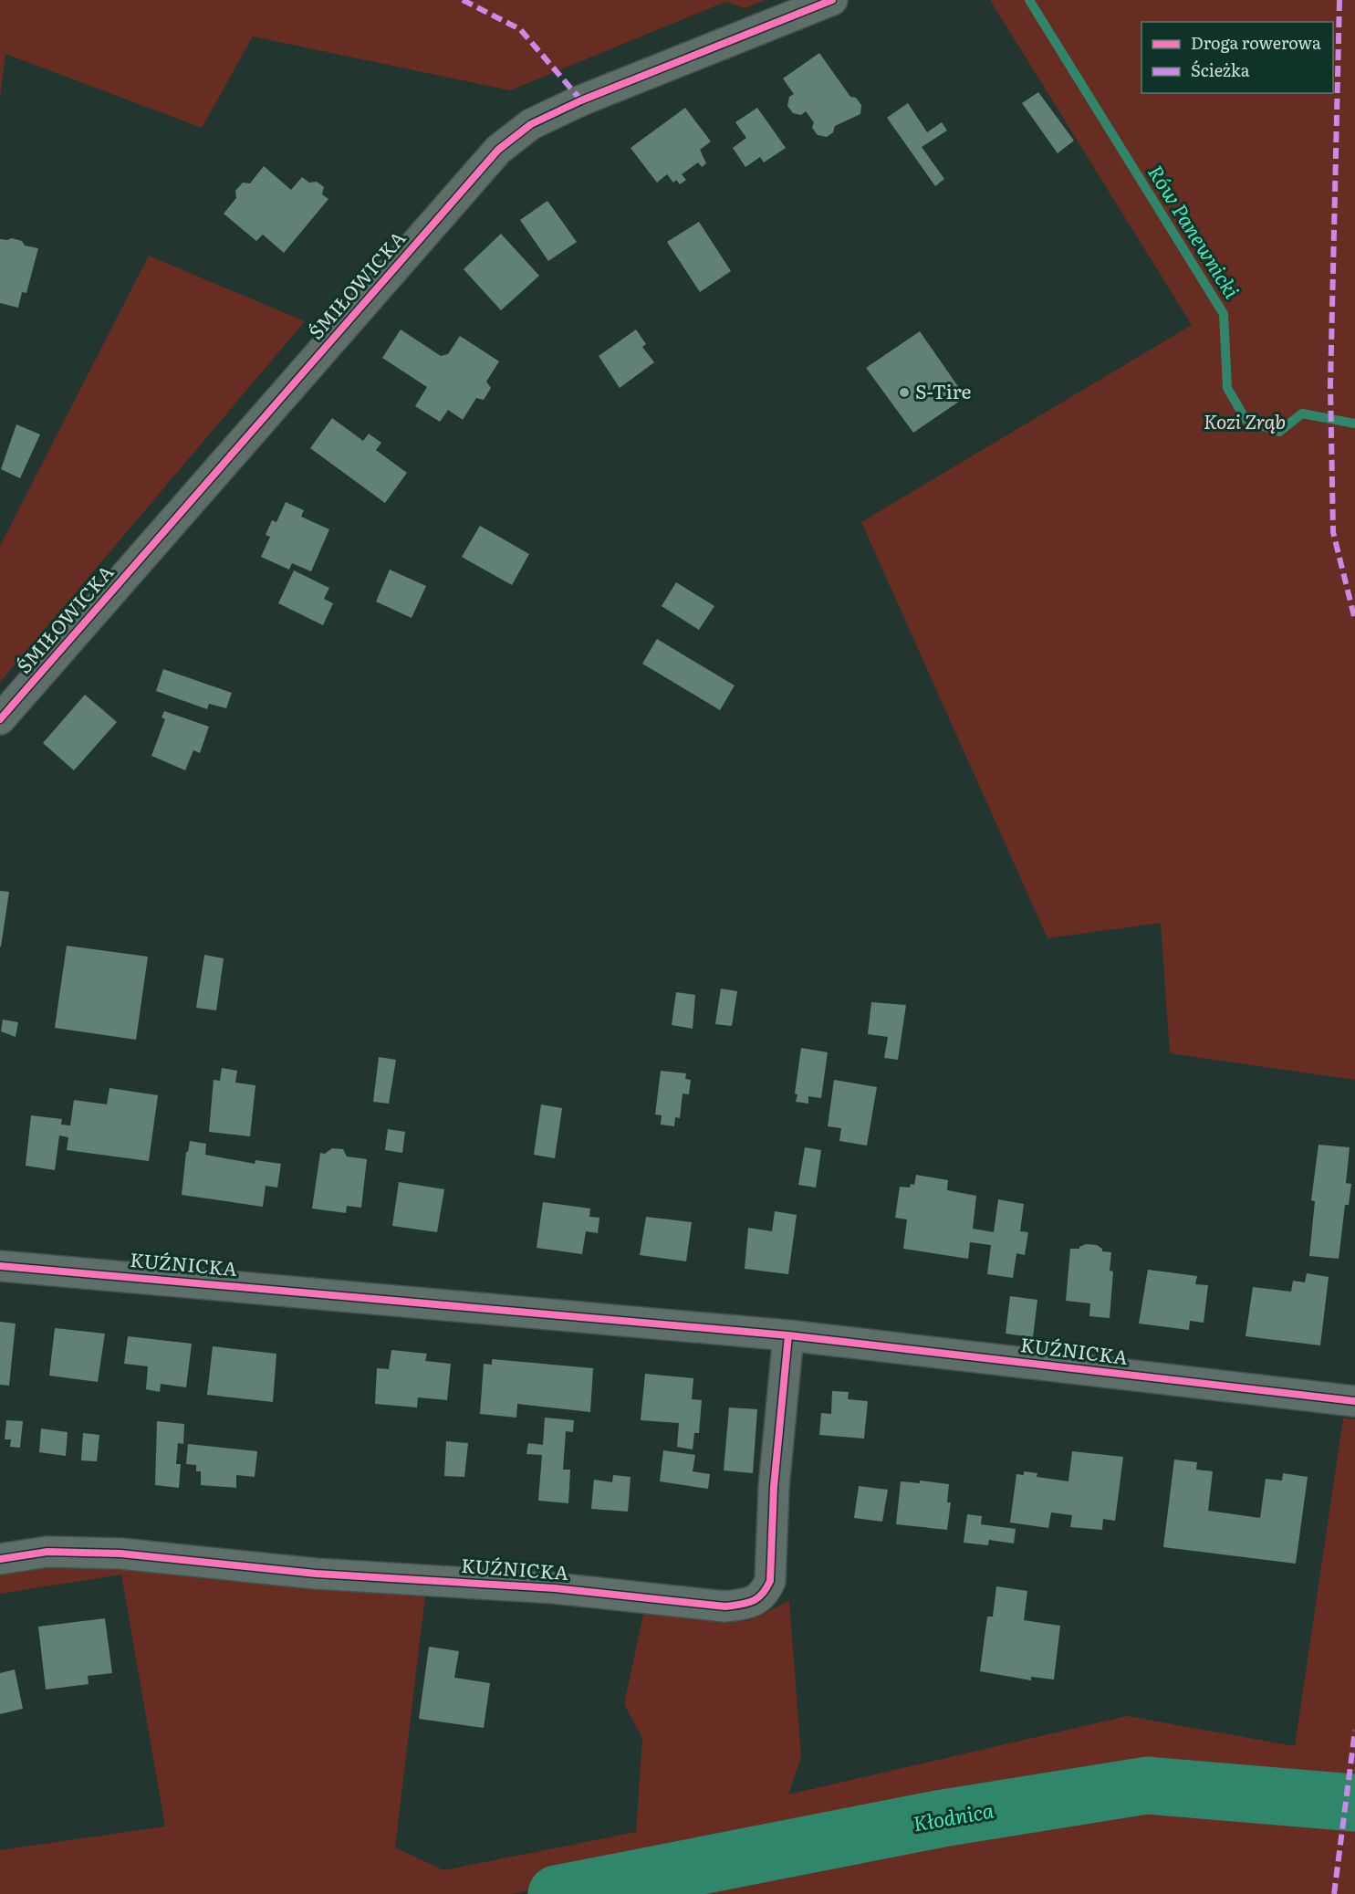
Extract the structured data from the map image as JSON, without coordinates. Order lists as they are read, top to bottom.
{
  "streets": {
    "street": ["ŚMIŁOWICKA", "KUŹNICKA"]
  },
  "water": ["Rów Panewnicki", "Kłodnica"],
  "parks": ["Kozi Zrąb"],
  "places": ["S-Tire"],
  "legend": ["Droga rowerowa", "Ścieżka"]
}
